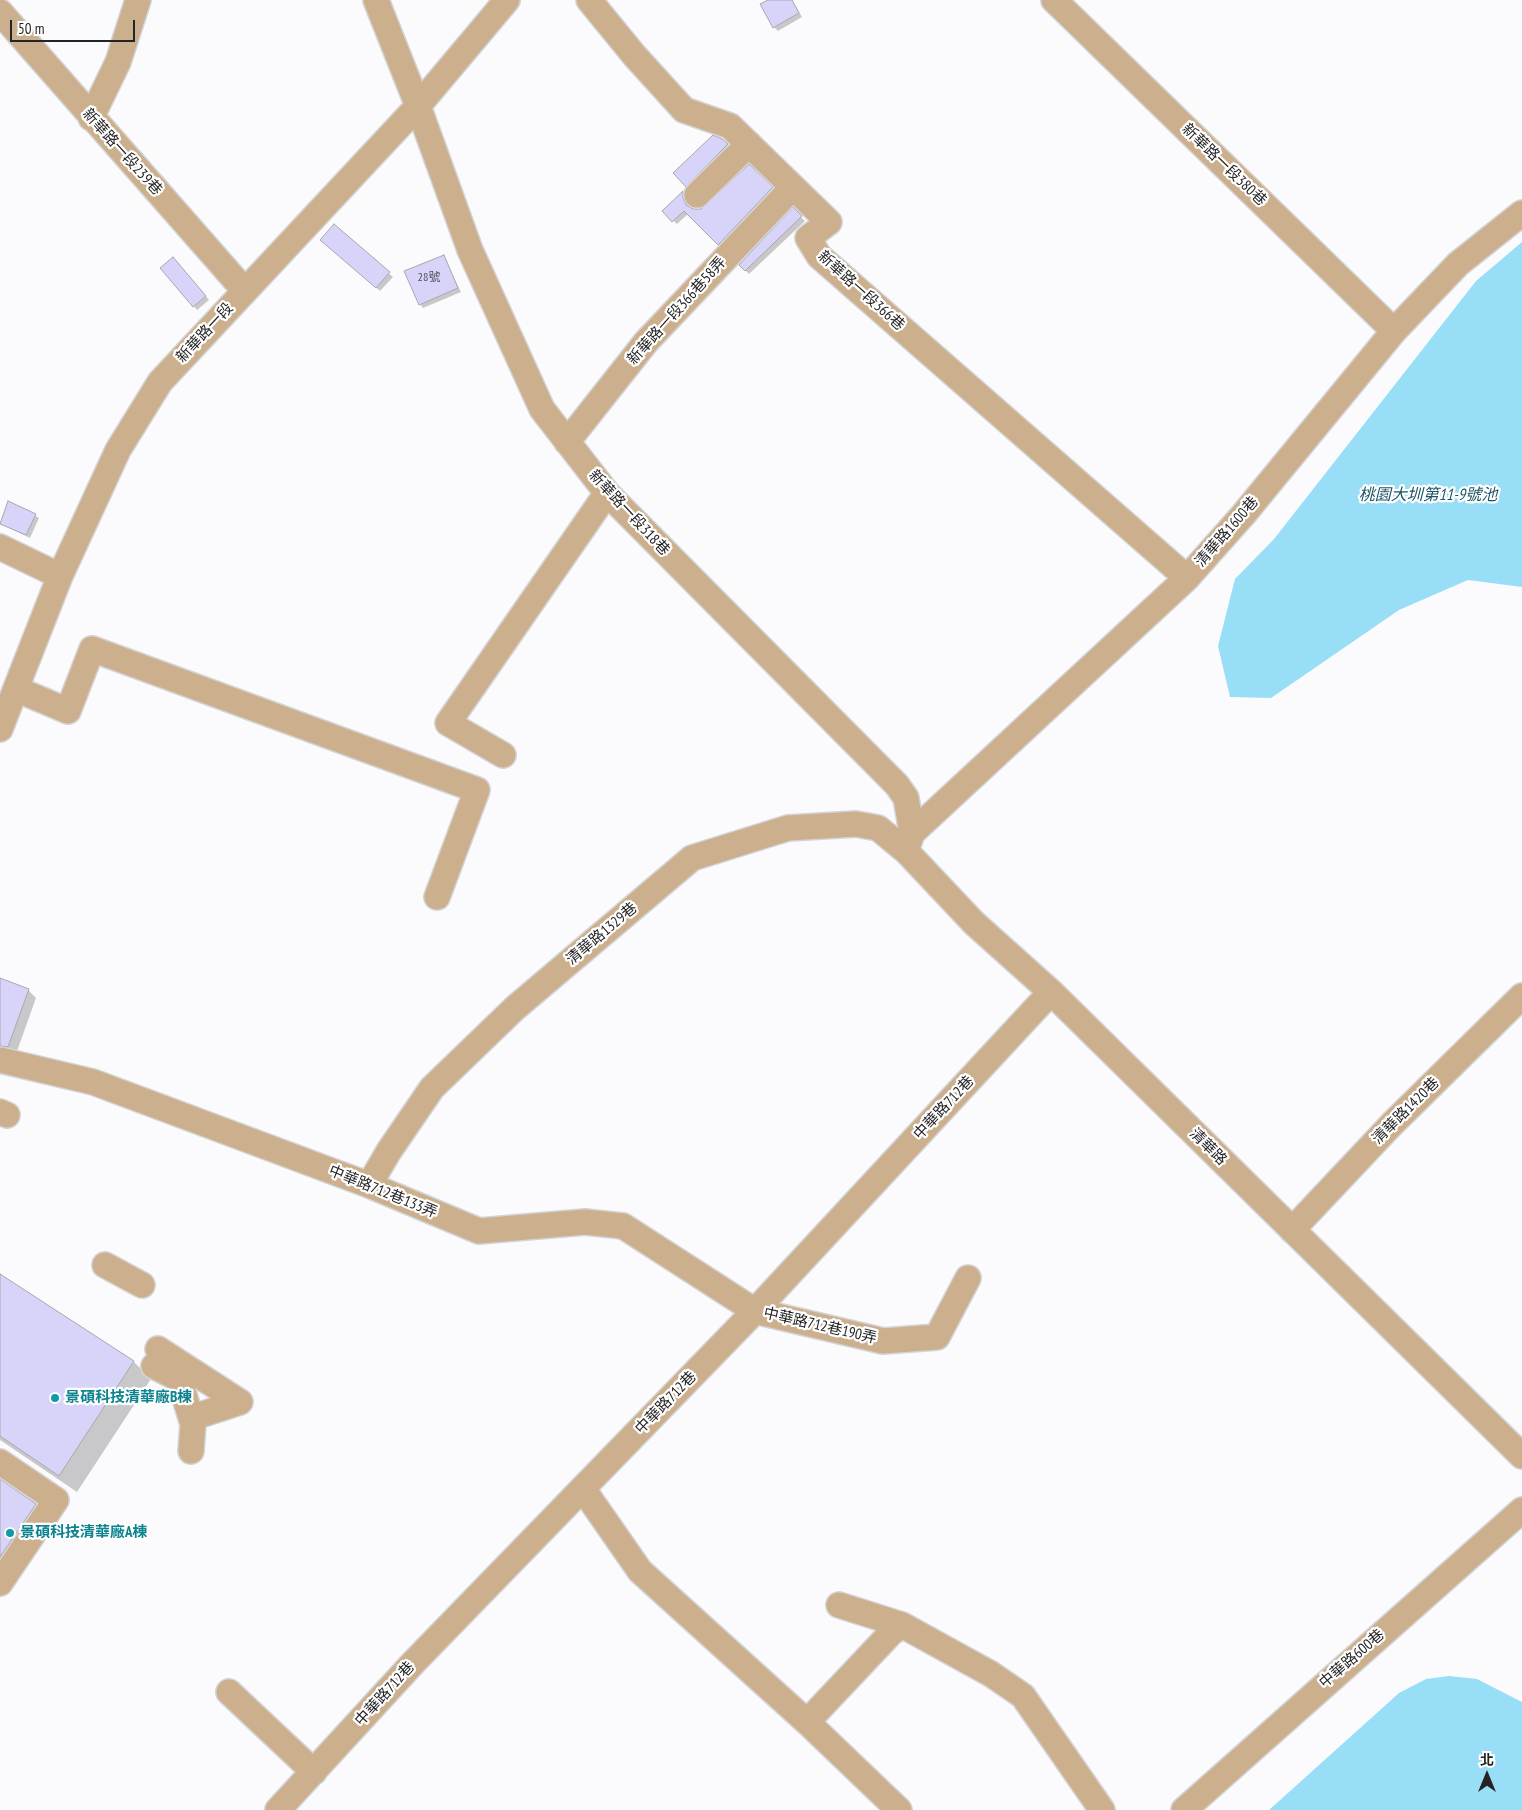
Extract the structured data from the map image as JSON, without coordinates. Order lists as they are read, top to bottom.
{
  "streets": {
    "street": [
      "新華路一段239巷",
      "新華路一段380巷",
      "新華路一段366巷",
      "新華路一段366巷58弄",
      "新華路一段",
      "新華路一段318巷",
      "清華路1600巷",
      "清華路1329巷",
      "中華路712巷",
      "清華路1420巷",
      "清華路",
      "中華路712巷133弄",
      "中華路712巷190弄",
      "中華路600巷"
    ]
  },
  "crossings": [
    ["新華路一段239巷", "新華路一段"],
    ["新華路一段380巷", "清華路1600巷"],
    ["新華路一段366巷", "新華路一段366巷58弄"],
    ["新華路一段366巷", "清華路1600巷"],
    ["新華路一段366巷58弄", "新華路一段318巷"],
    ["新華路一段", "新華路一段318巷"],
    ["新華路一段318巷", "清華路1600巷"],
    ["新華路一段318巷", "清華路1329巷"],
    ["新華路一段318巷", "清華路"],
    ["清華路1600巷", "清華路1329巷"],
    ["清華路1600巷", "清華路"],
    ["清華路1329巷", "清華路"],
    ["清華路1329巷", "中華路712巷133弄"],
    ["中華路712巷", "清華路"],
    ["中華路712巷", "中華路712巷133弄"],
    ["中華路712巷", "中華路712巷190弄"],
    ["清華路1420巷", "清華路"],
    ["中華路712巷133弄", "中華路712巷190弄"]
  ],
  "water": ["桃園大圳第11-9號池"],
  "places": ["景碩科技清華廠B棟", "景碩科技清華廠A棟"],
  "house_numbers": ["28號"],
  "scale_bar": "50 m",
  "north": "top"
}
